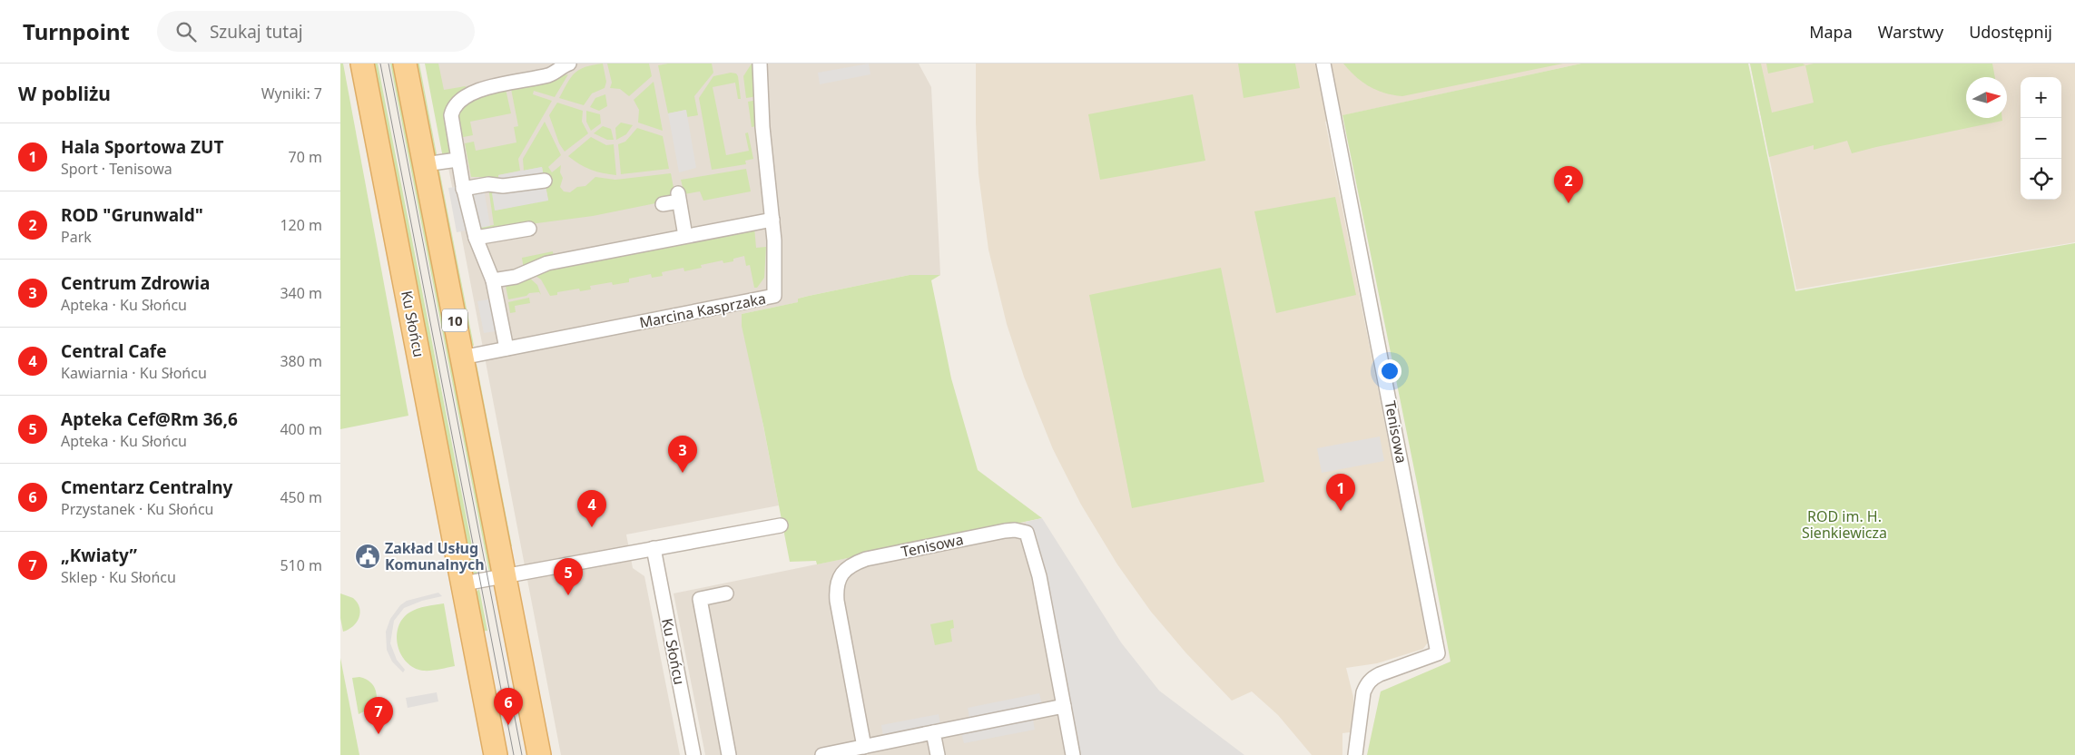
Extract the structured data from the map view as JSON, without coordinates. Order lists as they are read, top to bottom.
{
  "streets": {
    "main road": ["10", "Ku Słońcu"],
    "street": ["Marcina Kasprzaka", "Tenisowa"]
  },
  "crossings": [
    ["Marcina Kasprzaka", "10"]
  ],
  "parks": ["ROD im. H. Sienkiewicza"],
  "places": {
    "public building": ["Zakład Usług Komunalnych"]
  },
  "north": "right",
  "page": {
    "header": "Turnpoint",
    "search": "Szukaj tutaj",
    "nav": ["Mapa", "Warstwy", "Udostępnij"],
    "heading": ["W pobliżu", "Wyniki: 7"],
    "map_buttons": ["+", "−"],
    "list": [
      {
        "mark": "1",
        "name": "Hala Sportowa ZUT",
        "note": "Sport · Tenisowa",
        "value": "70 m"
      },
      {
        "mark": "2",
        "name": "ROD \"Grunwald\"",
        "note": "Park",
        "value": "120 m"
      },
      {
        "mark": "3",
        "name": "Centrum Zdrowia",
        "note": "Apteka · Ku Słońcu",
        "value": "340 m"
      },
      {
        "mark": "4",
        "name": "Central Cafe",
        "note": "Kawiarnia · Ku Słońcu",
        "value": "380 m"
      },
      {
        "mark": "5",
        "name": "Apteka Cef@Rm 36,6",
        "note": "Apteka · Ku Słońcu",
        "value": "400 m"
      },
      {
        "mark": "6",
        "name": "Cmentarz Centralny",
        "note": "Przystanek · Ku Słońcu",
        "value": "450 m"
      },
      {
        "mark": "7",
        "name": "„Kwiaty”",
        "note": "Sklep · Ku Słońcu",
        "value": "510 m"
      }
    ],
    "pins": [
      "2",
      "3",
      "1",
      "4",
      "5",
      "6",
      "7"
    ]
  }
}
